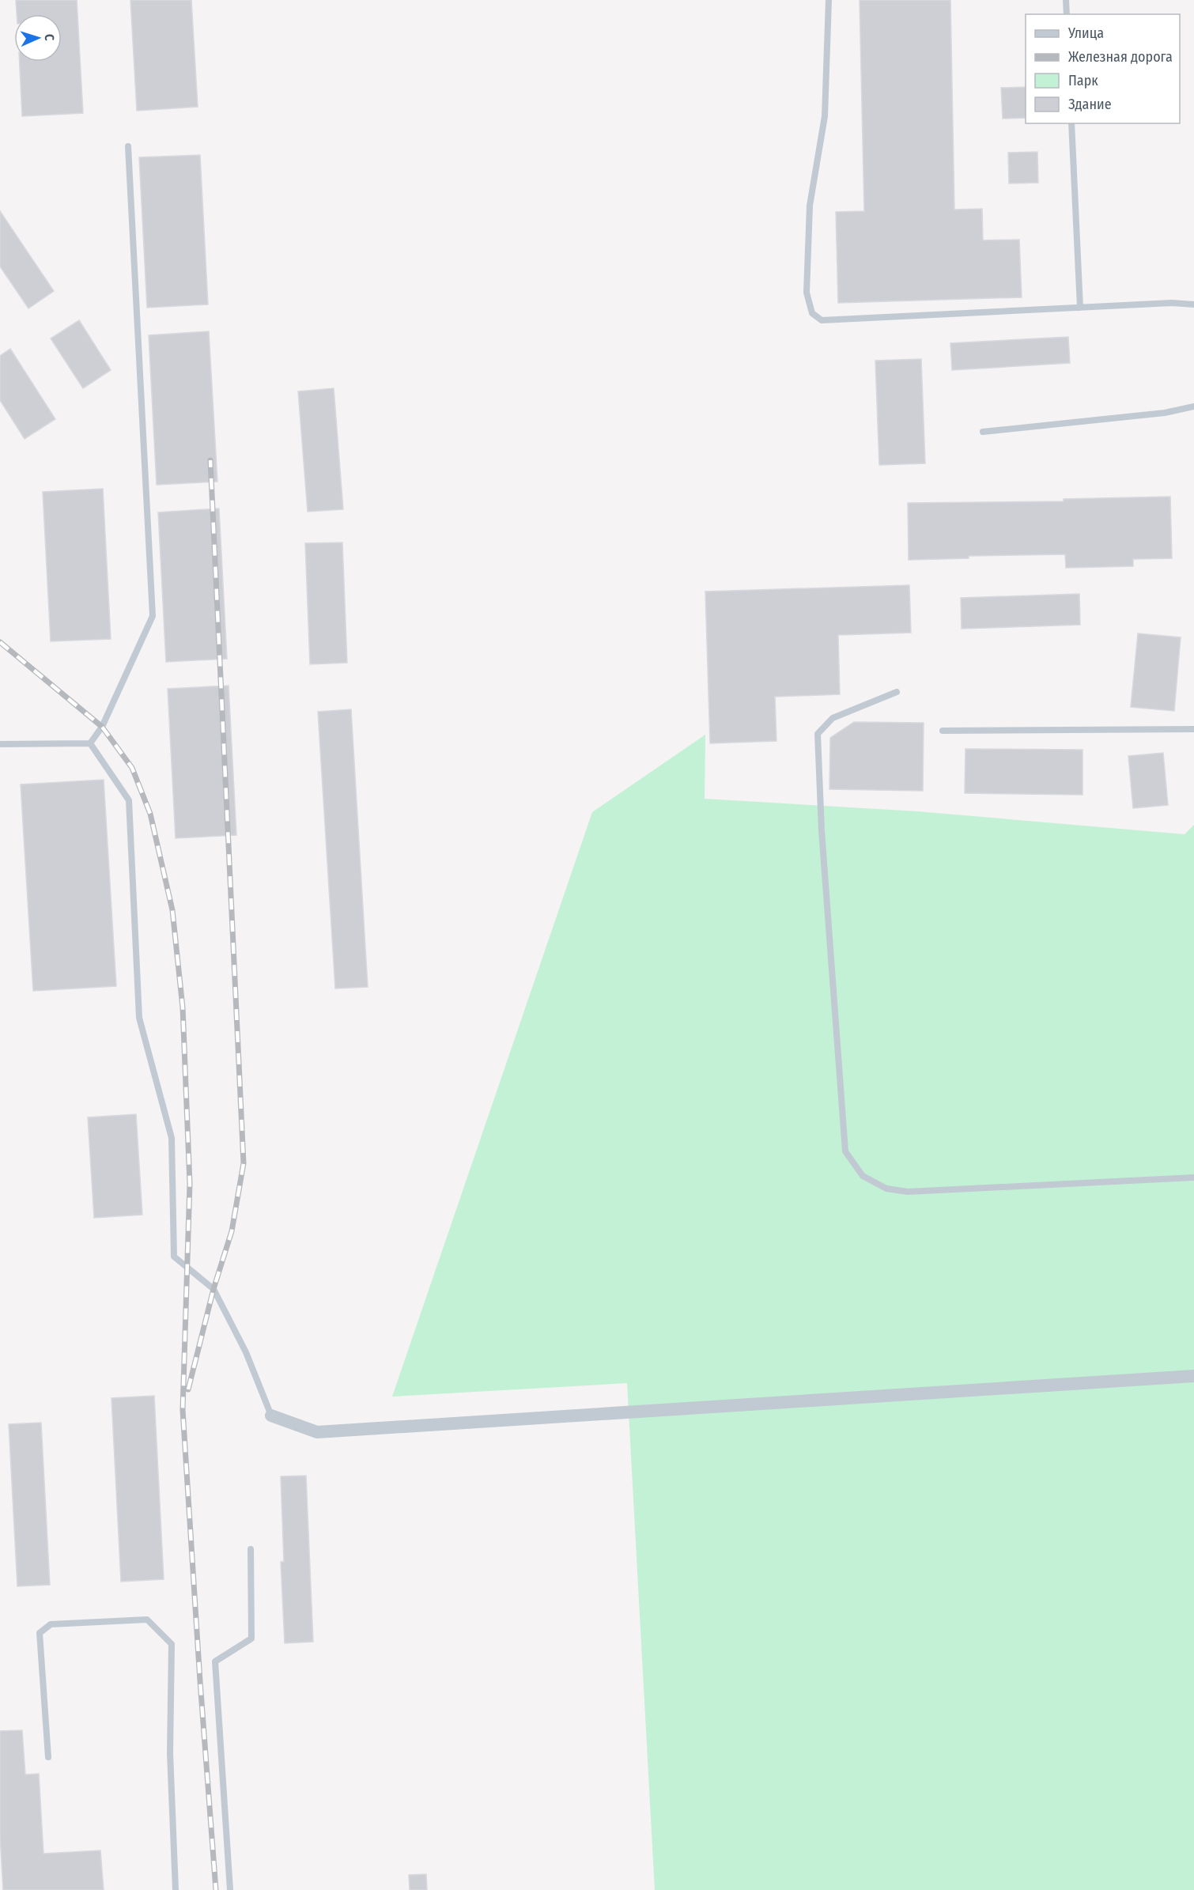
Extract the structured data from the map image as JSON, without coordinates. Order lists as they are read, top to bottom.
{
  "legend": [
    "Улица",
    "Железная дорога",
    "Парк",
    "Здание"
  ],
  "north": "right"
}
